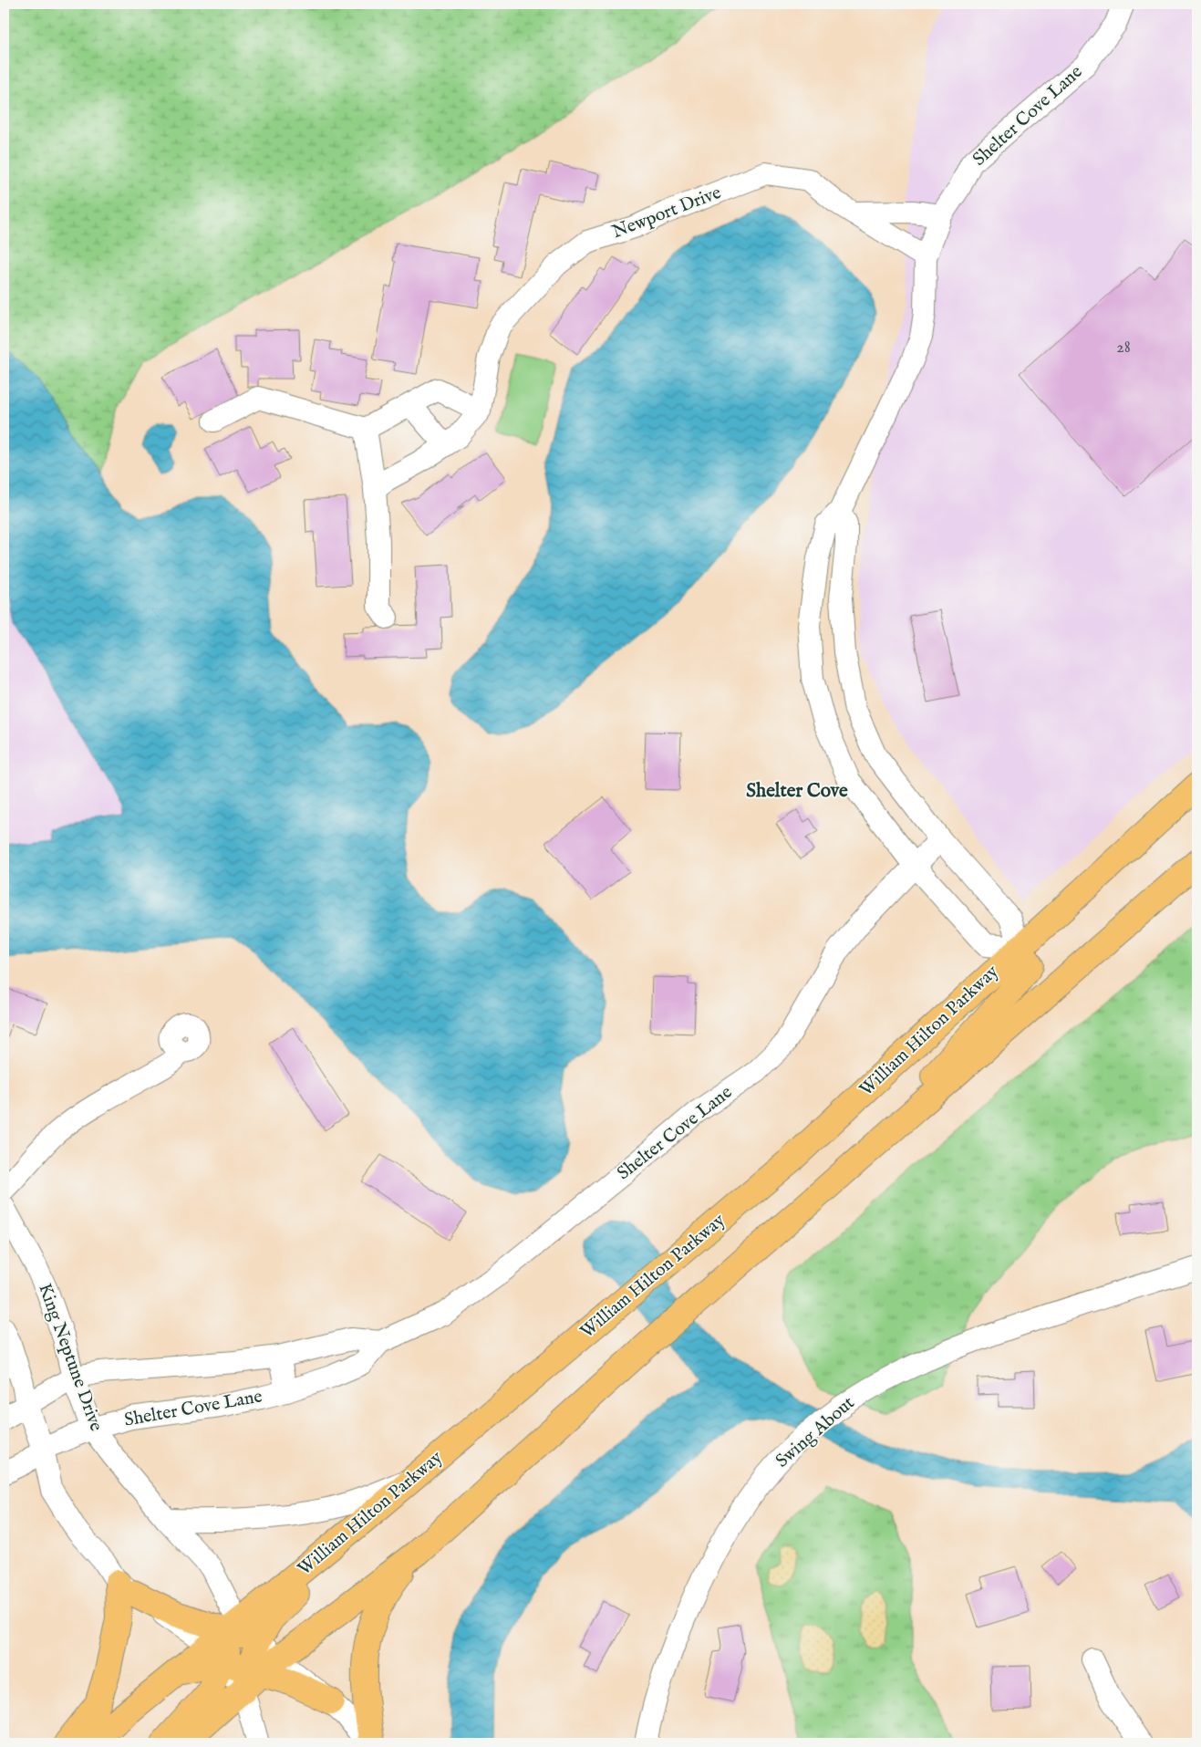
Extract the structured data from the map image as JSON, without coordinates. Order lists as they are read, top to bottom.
{
  "streets": {
    "highway": ["William Hilton Parkway"],
    "street": [
      "Shelter Cove Lane",
      "Newport Drive",
      "King Neptune Drive",
      "Swing About"
    ]
  },
  "crossings": [
    ["Shelter Cove Lane", "Newport Drive"],
    ["Shelter Cove Lane", "William Hilton Parkway"],
    ["Shelter Cove Lane", "King Neptune Drive"],
    ["William Hilton Parkway", "King Neptune Drive"]
  ],
  "districts": ["Shelter Cove"],
  "house_numbers": ["28"]
}
